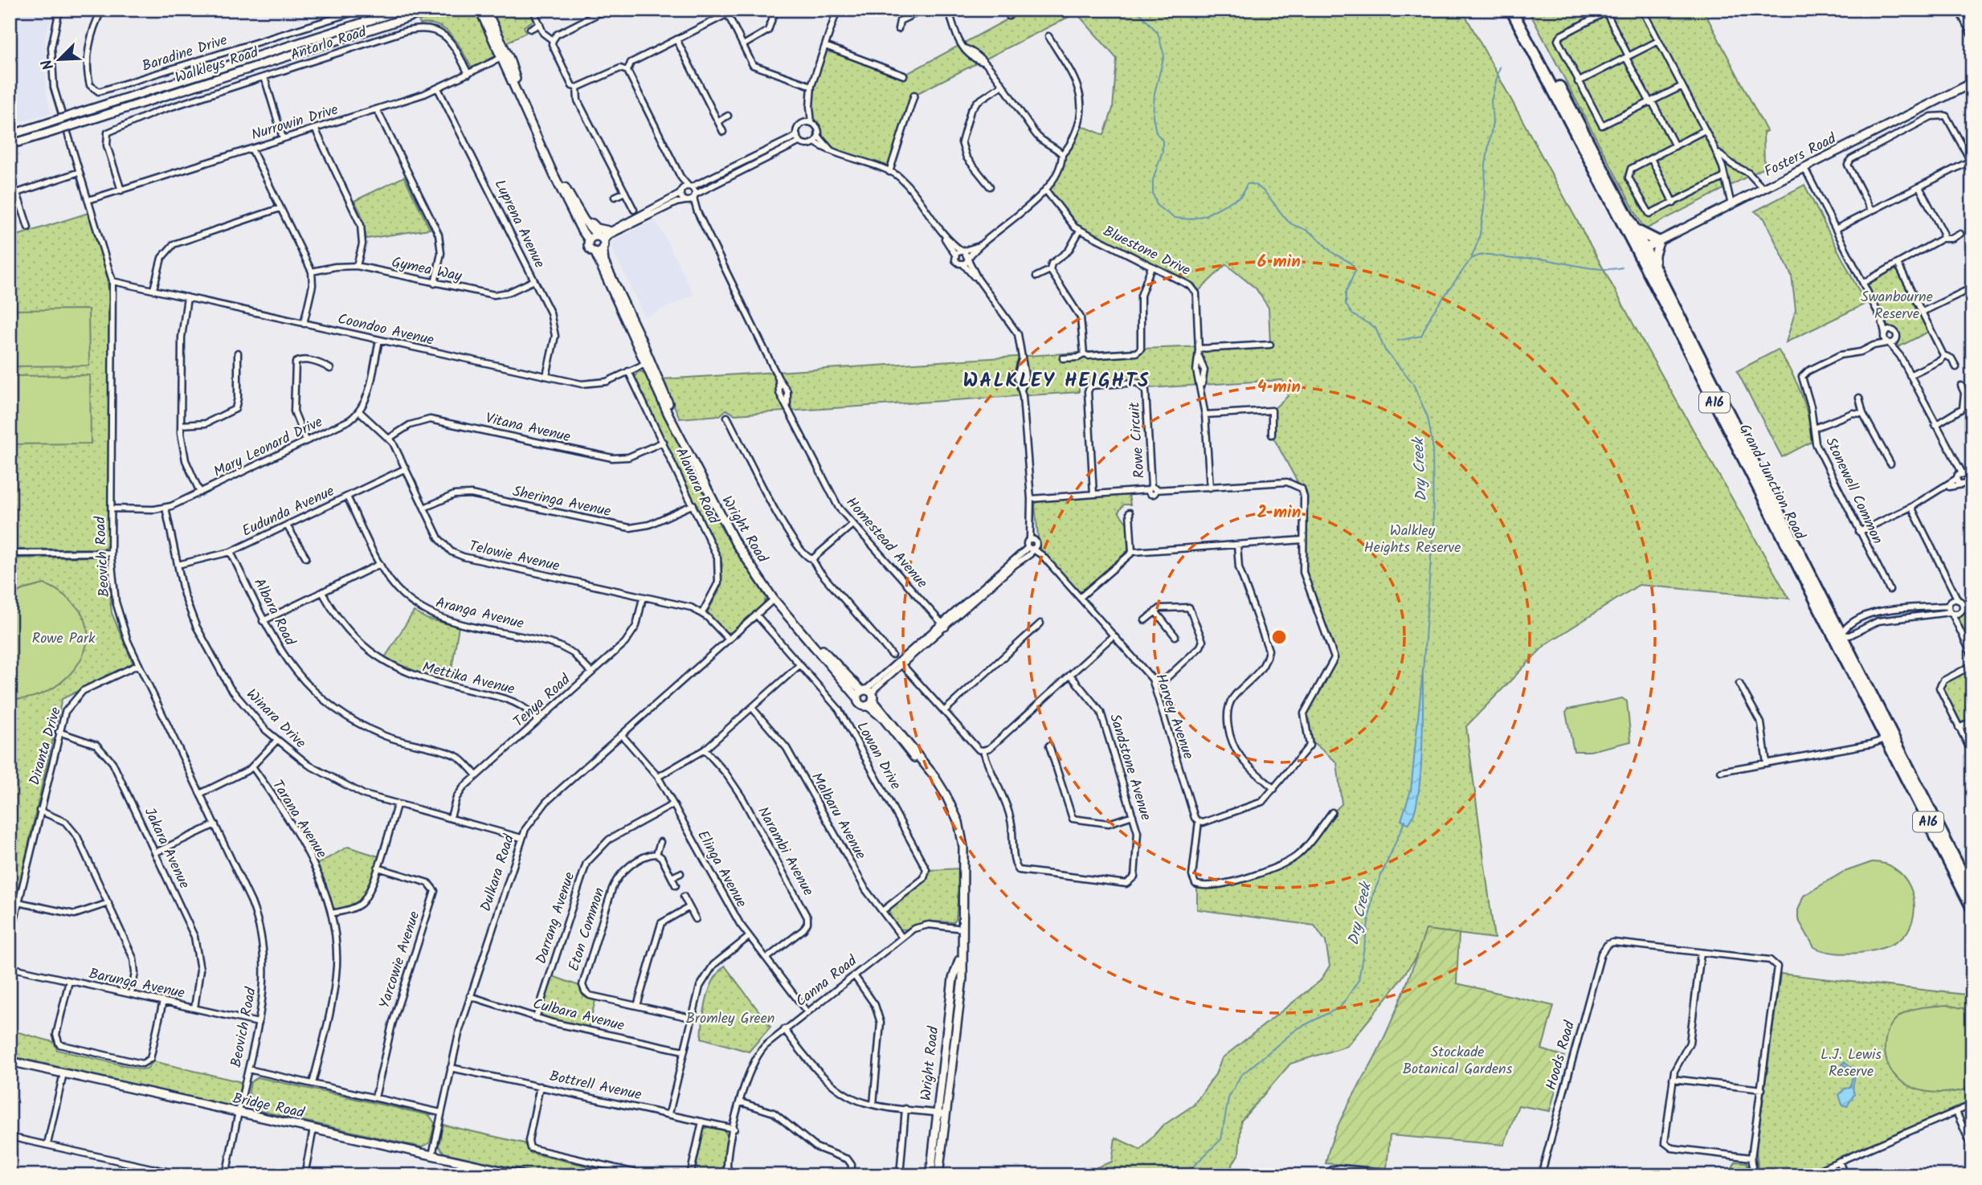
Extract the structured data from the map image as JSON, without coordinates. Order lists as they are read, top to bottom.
{
  "streets": {
    "highway": ["A16", "Grand Junction Road"],
    "main road": [
      "Walkleys Road",
      "Fosters Road",
      "Wright Road",
      "Bridge Road"
    ],
    "street": [
      "Antarlo Road",
      "Baradine Drive",
      "Nurrowin Drive",
      "Luprena Avenue",
      "Bluestone Drive",
      "Gymea Way",
      "Coondoo Avenue",
      "Vitana Avenue",
      "Rowe Circuit",
      "Mary Leonard Drive",
      "Alawara Road",
      "Stonewell Common",
      "Sheringa Avenue",
      "Eudunda Avenue",
      "Homestead Avenue",
      "Beovich Road",
      "Telowie Avenue",
      "Albara Road",
      "Aranga Avenue",
      "Mettika Avenue",
      "Tenya Road",
      "Harvey Avenue",
      "Winara Drive",
      "Diranta Drive",
      "Lowan Drive",
      "Sandstone Avenue",
      "Malbaru Avenue",
      "Tarana Avenue",
      "Jakara Avenue",
      "Narambi Avenue",
      "Elinga Avenue",
      "Dulkara Road",
      "Darrang Avenue",
      "Eton Common",
      "Yarcowie Avenue",
      "Canna Road",
      "Barunga Avenue",
      "Culbara Avenue",
      "Hoods Road",
      "Bottrell Avenue"
    ]
  },
  "crossings": [
    ["Antarlo Road", "Nurrowin Drive"],
    ["Nurrowin Drive", "Luprena Avenue"],
    ["Nurrowin Drive", "Wright Road"],
    ["Nurrowin Drive", "Beovich Road"],
    ["Fosters Road", "Grand Junction Road"],
    ["Luprena Avenue", "Gymea Way"],
    ["Luprena Avenue", "Coondoo Avenue"],
    ["Coondoo Avenue", "Alawara Road"],
    ["Coondoo Avenue", "Wright Road"],
    ["Coondoo Avenue", "Beovich Road"],
    ["Vitana Avenue", "Alawara Road"],
    ["Vitana Avenue", "Telowie Avenue"],
    ["Mary Leonard Drive", "Beovich Road"],
    ["Mary Leonard Drive", "Telowie Avenue"],
    ["Mary Leonard Drive", "Winara Drive"],
    ["Alawara Road", "Sheringa Avenue"],
    ["Alawara Road", "Telowie Avenue"],
    ["Sheringa Avenue", "Telowie Avenue"],
    ["Eudunda Avenue", "Telowie Avenue"],
    ["Eudunda Avenue", "Albara Road"],
    ["Eudunda Avenue", "Aranga Avenue"],
    ["Eudunda Avenue", "Winara Drive"],
    ["Wright Road", "Dulkara Road"],
    ["Wright Road", "Canna Road"],
    ["Beovich Road", "Diranta Drive"],
    ["Beovich Road", "Barunga Avenue"],
    ["Beovich Road", "Bridge Road"],
    ["Telowie Avenue", "Tenya Road"],
    ["Telowie Avenue", "Dulkara Road"],
    ["Albara Road", "Tenya Road"],
    ["Aranga Avenue", "Tenya Road"],
    ["Mettika Avenue", "Tenya Road"],
    ["Tenya Road", "Winara Drive"],
    ["Winara Drive", "Dulkara Road"],
    ["Diranta Drive", "Jakara Avenue"],
    ["Lowan Drive", "Malbaru Avenue"],
    ["Lowan Drive", "Dulkara Road"],
    ["Malbaru Avenue", "Canna Road"],
    ["Jakara Avenue", "Barunga Avenue"],
    ["Narambi Avenue", "Elinga Avenue"],
    ["Elinga Avenue", "Dulkara Road"],
    ["Elinga Avenue", "Darrang Avenue"],
    ["Elinga Avenue", "Canna Road"],
    ["Dulkara Road", "Culbara Avenue"],
    ["Dulkara Road", "Bottrell Avenue"],
    ["Dulkara Road", "Bridge Road"],
    ["Darrang Avenue", "Culbara Avenue"],
    ["Canna Road", "Bottrell Avenue"]
  ],
  "districts": ["WALKLEY HEIGHTS"],
  "water": ["Dry Creek"],
  "parks": [
    "Swanbourne Reserve",
    "Walkley Heights Reserve",
    "Rowe Park",
    "Bromley Green",
    "Stockade Botanical Gardens",
    "L.J. Lewis Reserve"
  ],
  "north": "bottom left",
  "rings": ["6 min", "4 min", "2 min"]
}
